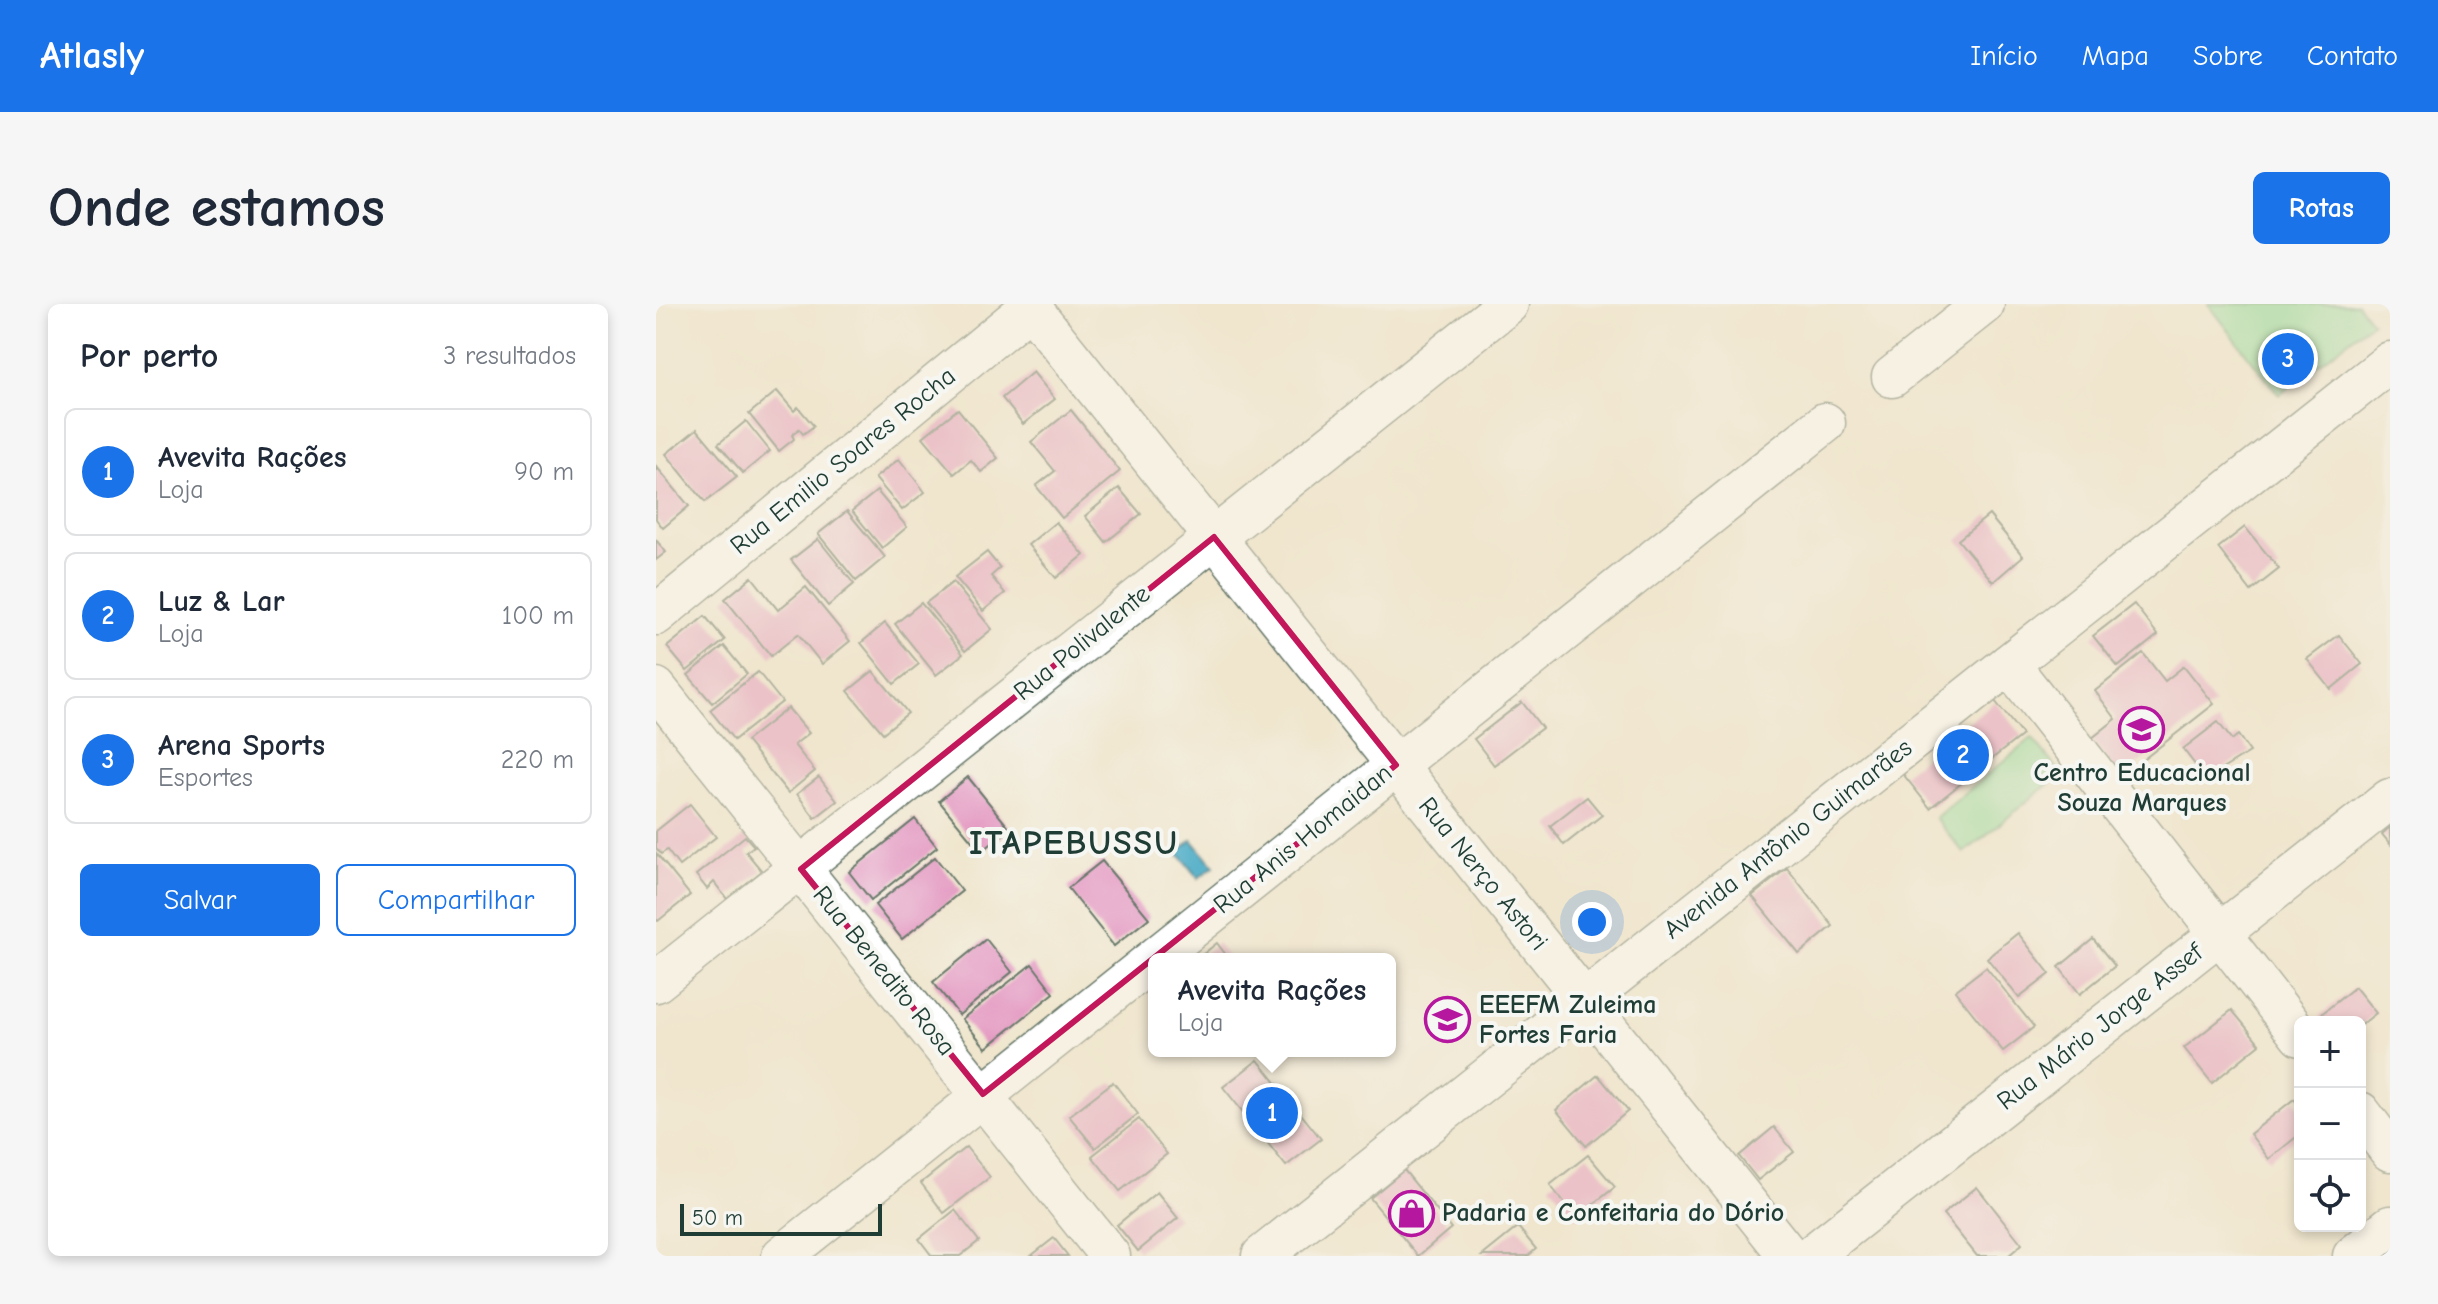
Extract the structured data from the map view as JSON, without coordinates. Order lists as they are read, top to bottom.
{
  "streets": {
    "street": [
      "Rua Emilio Soares Rocha",
      "Rua Polivalente",
      "Rua Anis Homaidan",
      "Avenida Antônio Guimarães",
      "Rua Nerço Astori",
      "Rua Benedito Rosa",
      "Rua Mário Jorge Assef"
    ]
  },
  "crossings": [
    ["Rua Emilio Soares Rocha", "Rua Nerço Astori"],
    ["Rua Polivalente", "Rua Nerço Astori"],
    ["Rua Polivalente", "Rua Benedito Rosa"],
    ["Rua Anis Homaidan", "Rua Nerço Astori"],
    ["Rua Anis Homaidan", "Rua Benedito Rosa"],
    ["Avenida Antônio Guimarães", "Rua Nerço Astori"]
  ],
  "districts": ["ITAPEBUSSU"],
  "places": {
    "school or university": ["Centro Educacional Souza Marques", "EEEFM Zuleima Fortes Faria"],
    "shop": ["Padaria e Confeitaria do Dório"]
  },
  "scale_bar": "50 m",
  "page": {
    "header": "Atlasly",
    "nav": [
      "Início",
      "Mapa",
      "Sobre",
      "Contato"
    ],
    "buttons": [
      "Rotas",
      ["Salvar", "Compartilhar"]
    ],
    "title": "Onde estamos",
    "heading": ["Por perto", "3 resultados"],
    "pins": ["3", "2", "1"],
    "list": [
      {
        "mark": "1",
        "name": "Avevita Rações",
        "note": "Loja",
        "value": "90 m"
      },
      {
        "mark": "2",
        "name": "Luz & Lar",
        "note": "Loja",
        "value": "100 m"
      },
      {
        "mark": "3",
        "name": "Arena Sports",
        "note": "Esportes",
        "value": "220 m"
      }
    ],
    "popup": ["Avevita Rações", "Loja"],
    "map_buttons": ["+", "−"],
    "scale": "50 m"
  }
}
